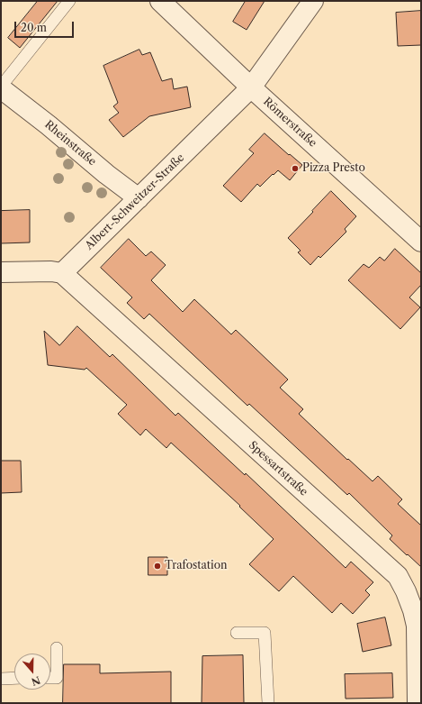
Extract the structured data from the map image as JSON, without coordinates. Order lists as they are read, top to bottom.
{
  "streets": {
    "street": [
      "Römerstraße",
      "Rheinstraße",
      "Albert-Schweitzer-Straße",
      "Spessartstraße"
    ]
  },
  "crossings": [
    ["Römerstraße", "Albert-Schweitzer-Straße"],
    ["Rheinstraße", "Albert-Schweitzer-Straße"],
    ["Albert-Schweitzer-Straße", "Spessartstraße"]
  ],
  "places": ["Pizza Presto", "Trafostation"],
  "scale_bar": "20 m",
  "north": "bottom"
}
